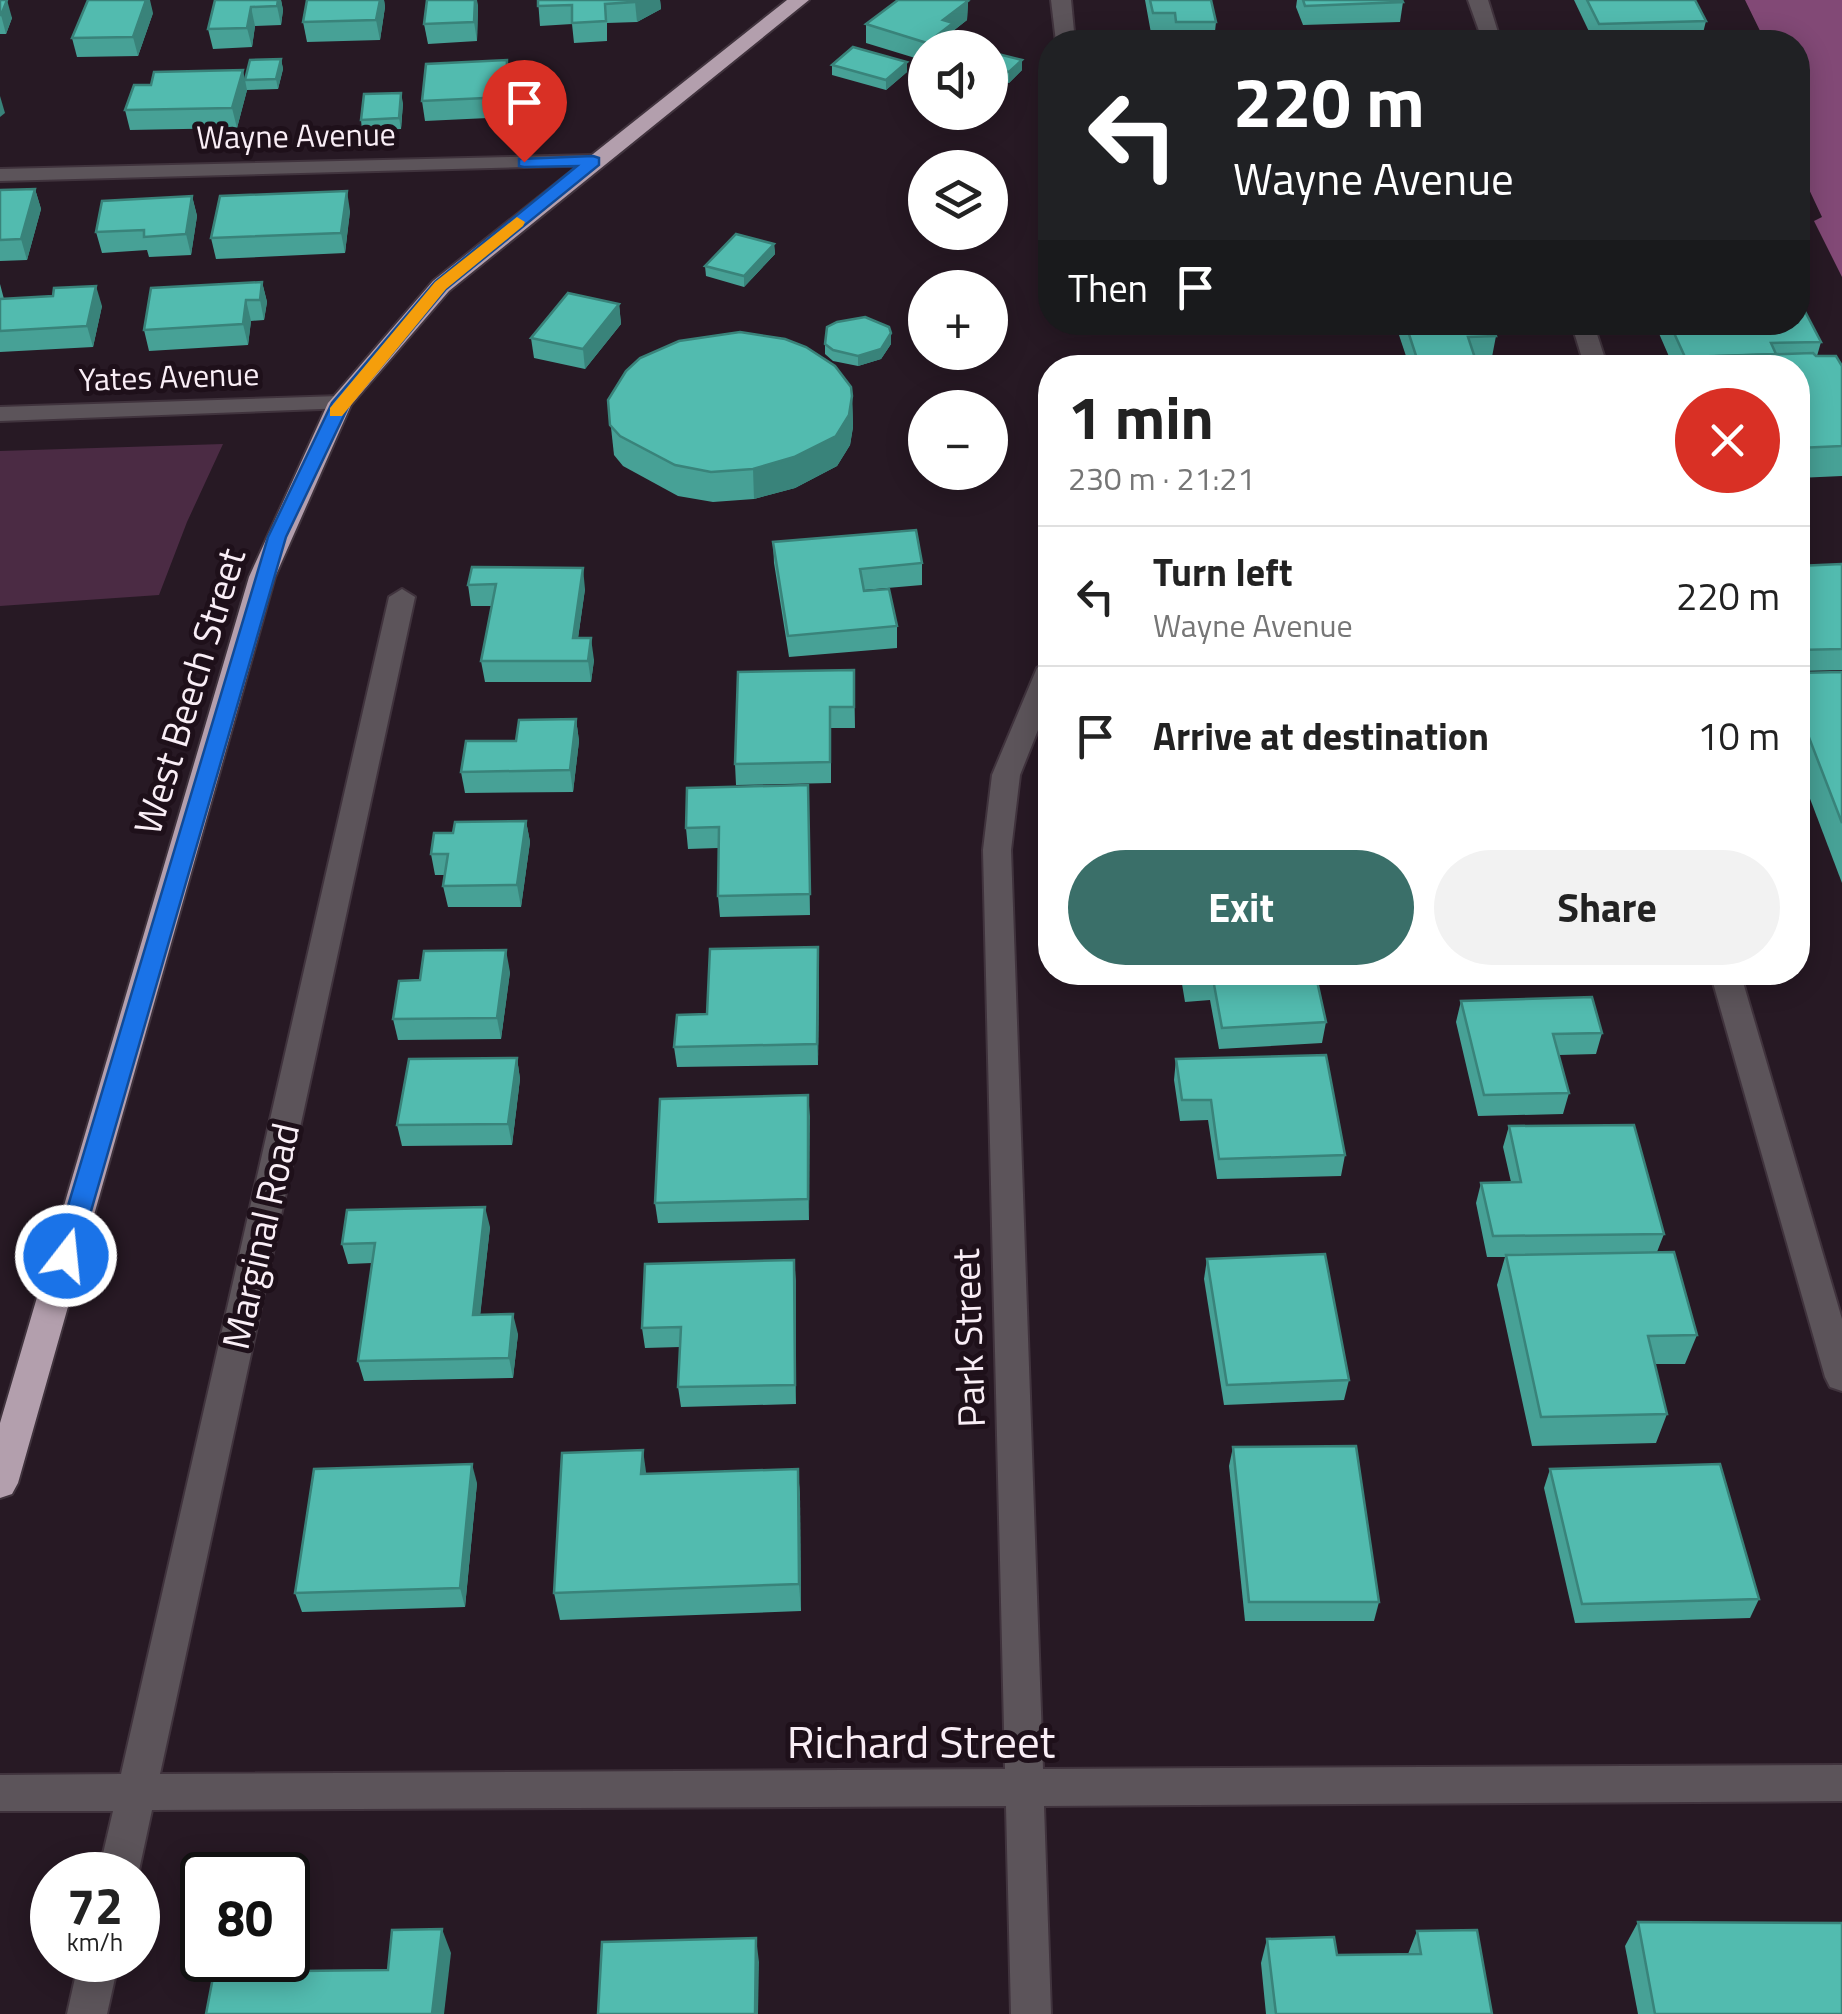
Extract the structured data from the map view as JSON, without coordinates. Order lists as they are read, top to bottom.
{
  "streets": {
    "highway": ["West Beech Street"],
    "street": [
      "Wayne Avenue",
      "Yates Avenue",
      "Marginal Road",
      "Park Street",
      "Richard Street"
    ]
  },
  "crossings": [
    ["Wayne Avenue", "West Beech Street"],
    ["Yates Avenue", "West Beech Street"],
    ["Marginal Road", "Richard Street"],
    ["Park Street", "Richard Street"]
  ],
  "page": {
    "map_buttons": ["+", "−"],
    "turn": ["220 m", "Wayne Avenue"],
    "then": "Then",
    "heading": ["1 min", "230 m · 21:21"],
    "list": [
      {
        "name": "Turn left",
        "note": "Wayne Avenue",
        "value": "220 m"
      },
      {
        "name": "Arrive at destination",
        "value": "10 m"
      }
    ],
    "buttons": ["Exit", "Share"],
    "speed": "72 km/h",
    "limit": "80"
  }
}
